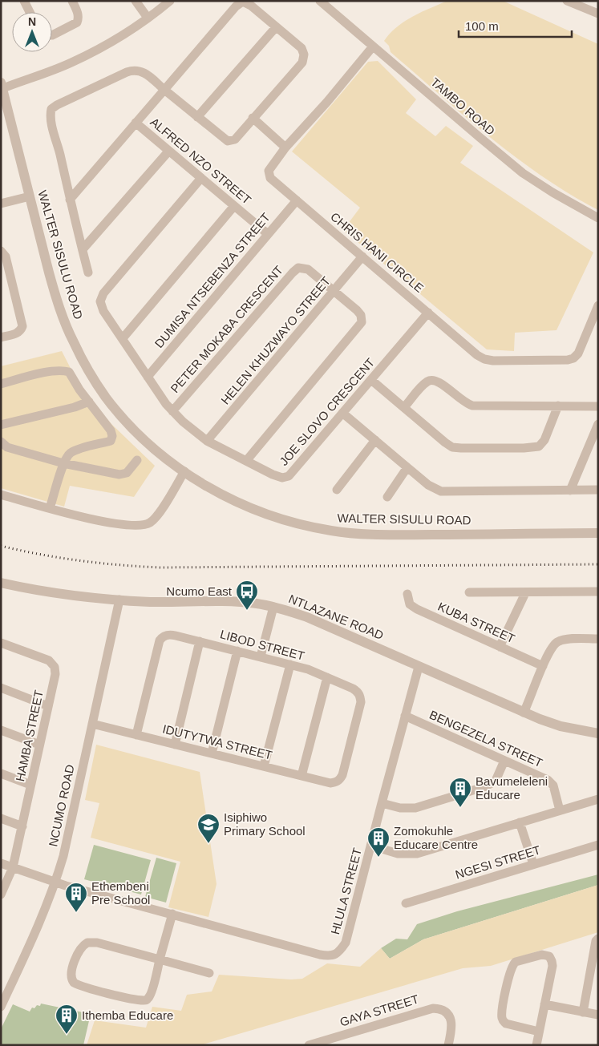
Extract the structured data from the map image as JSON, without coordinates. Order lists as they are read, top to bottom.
{
  "streets": {
    "street": [
      "TAMBO ROAD",
      "ALFRED NZO STREET",
      "CHRIS HANI CIRCLE",
      "WALTER SISULU ROAD",
      "DUMISA NTSEBENZA STREET",
      "PETER MOKABA CRESCENT",
      "HELEN KHUZWAYO STREET",
      "JOE SLOVO CRESCENT",
      "NTLAZANE ROAD",
      "KUBA STREET",
      "LIBOD STREET",
      "HAMBA STREET",
      "BENGEZELA STREET",
      "IDUTYTWA STREET",
      "NCUMO ROAD",
      "NGESI STREET",
      "HLULA STREET",
      "GAYA STREET"
    ]
  },
  "crossings": [
    ["TAMBO ROAD", "CHRIS HANI CIRCLE"],
    ["ALFRED NZO STREET", "DUMISA NTSEBENZA STREET"],
    ["ALFRED NZO STREET", "JOE SLOVO CRESCENT"],
    ["CHRIS HANI CIRCLE", "DUMISA NTSEBENZA STREET"],
    ["CHRIS HANI CIRCLE", "HELEN KHUZWAYO STREET"],
    ["CHRIS HANI CIRCLE", "JOE SLOVO CRESCENT"],
    ["DUMISA NTSEBENZA STREET", "JOE SLOVO CRESCENT"],
    ["PETER MOKABA CRESCENT", "HELEN KHUZWAYO STREET"],
    ["PETER MOKABA CRESCENT", "JOE SLOVO CRESCENT"],
    ["HELEN KHUZWAYO STREET", "JOE SLOVO CRESCENT"],
    ["NTLAZANE ROAD", "NCUMO ROAD"],
    ["NTLAZANE ROAD", "HLULA STREET"],
    ["LIBOD STREET", "IDUTYTWA STREET"],
    ["HAMBA STREET", "HLULA STREET"],
    ["BENGEZELA STREET", "HLULA STREET"],
    ["IDUTYTWA STREET", "NCUMO ROAD"],
    ["NCUMO ROAD", "HLULA STREET"]
  ],
  "places": {
    "bus stop": ["Ncumo East"],
    "building": [
      "Bavumeleleni Educare",
      "Zomokuhle Educare Centre",
      "Ethembeni Pre School",
      "Ithemba Educare"
    ],
    "school or university": ["Isiphiwo Primary School"]
  },
  "scale_bar": "100 m",
  "north": "top"
}
